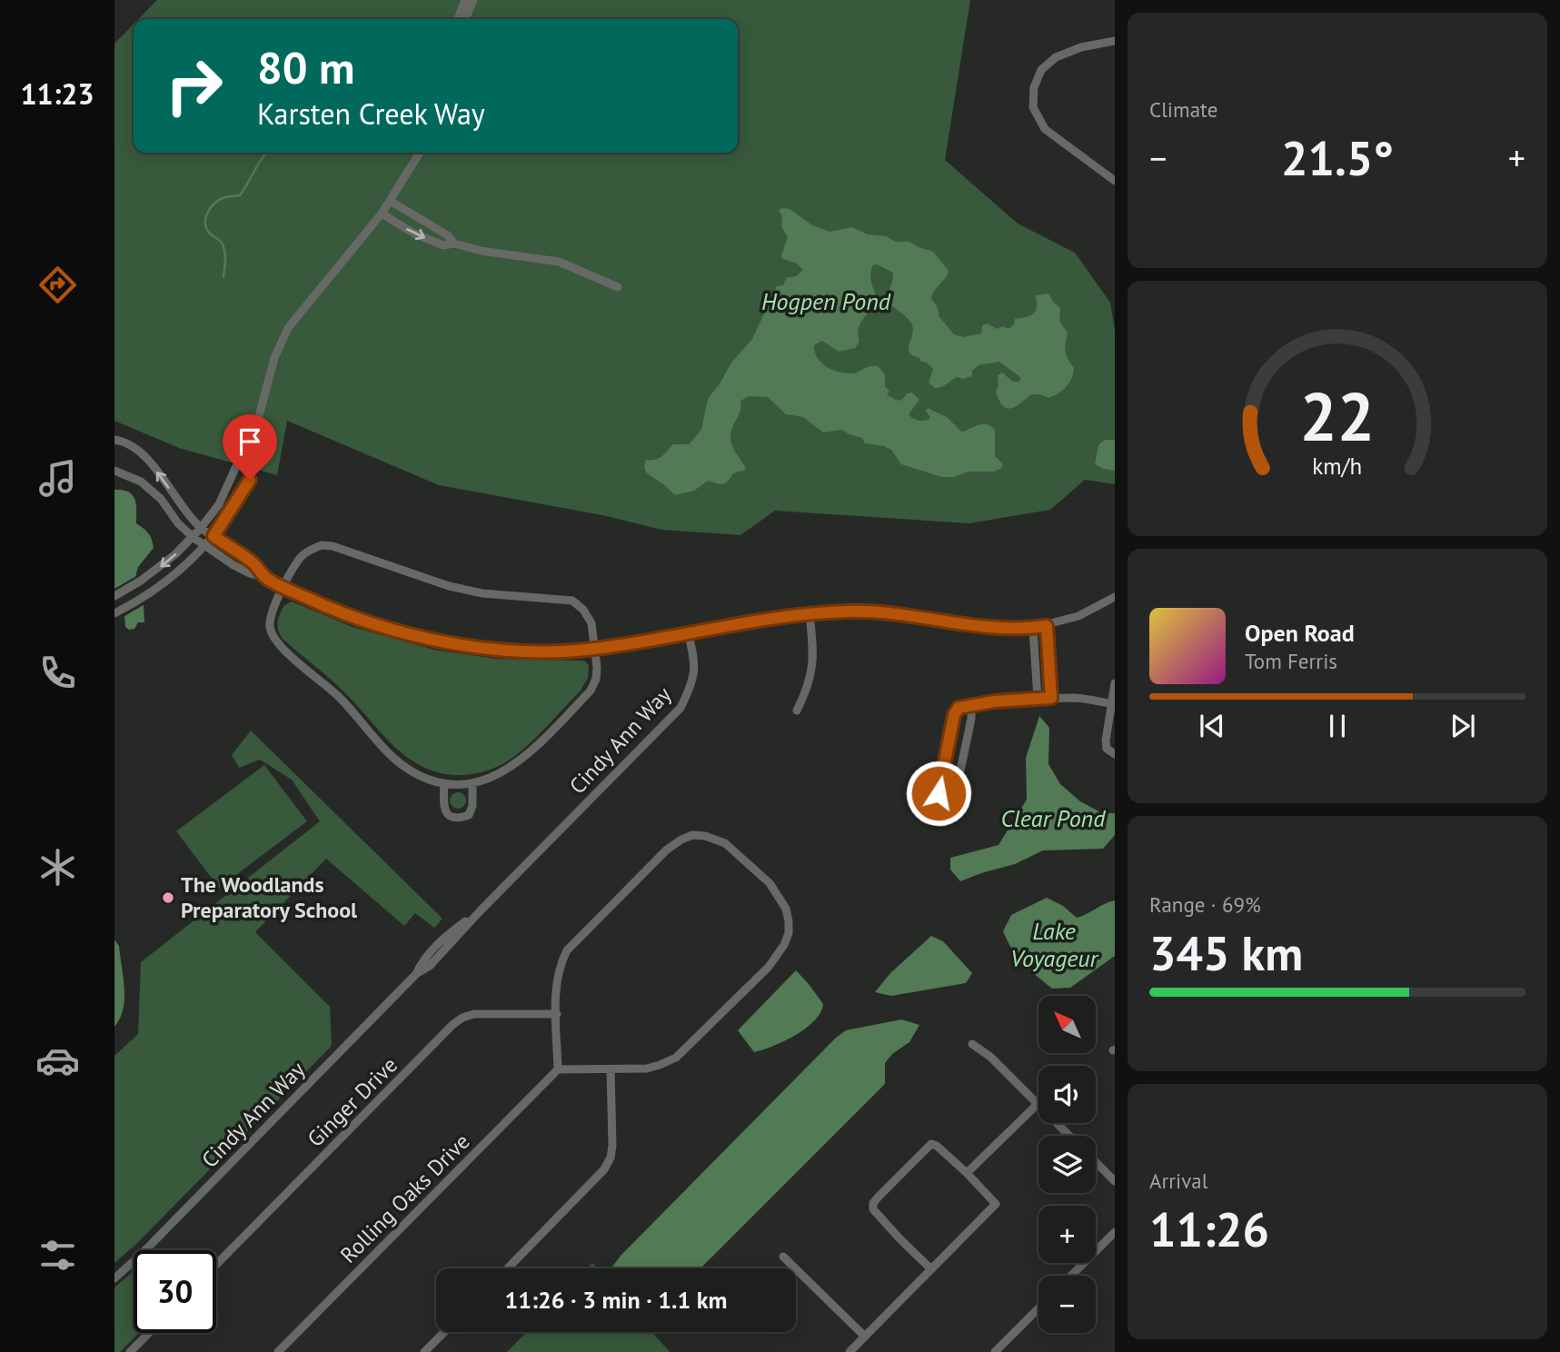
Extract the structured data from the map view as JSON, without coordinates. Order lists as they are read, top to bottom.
{
  "streets": {
    "street": ["Cindy Ann Way", "Ginger Drive", "Rolling Oaks Drive"]
  },
  "water": ["Hogpen Pond", "Clear Pond", "Lake Voyageur"],
  "places": ["The Woodlands Preparatory School"],
  "north": "top left",
  "page": {
    "tabs": "11:23",
    "tile": [
      "Climate",
      ["Range · 69%", "345 km"],
      ["Arrival", "11:26"]
    ],
    "turn": ["80 m", "Karsten Creek Way"],
    "heat": ["−", "21.5°", "+"],
    "song": ["Open Road", "Tom Ferris"],
    "map_buttons": ["+", "−"],
    "limit": "30",
    "trip": "11:26 · 3 min · 1.1 km",
    "gauge": ["22", "km/h"]
  }
}
